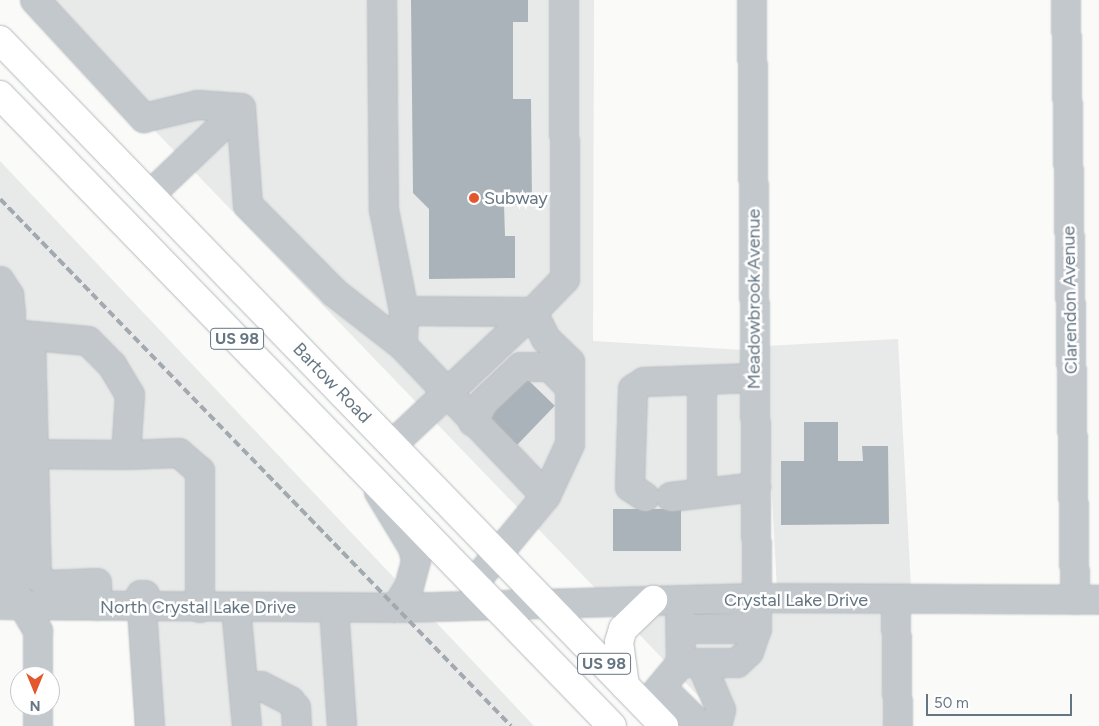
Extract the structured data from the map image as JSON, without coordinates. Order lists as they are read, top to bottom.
{
  "streets": {
    "main road": ["US 98", "Bartow Road"],
    "street": [
      "Meadowbrook Avenue",
      "Clarendon Avenue",
      "Crystal Lake Drive",
      "North Crystal Lake Drive"
    ]
  },
  "crossings": [
    ["Meadowbrook Avenue", "Crystal Lake Drive"],
    ["Clarendon Avenue", "Crystal Lake Drive"],
    ["US 98", "Crystal Lake Drive"],
    ["US 98", "North Crystal Lake Drive"],
    ["Bartow Road", "Crystal Lake Drive"],
    ["Crystal Lake Drive", "North Crystal Lake Drive"]
  ],
  "places": ["Subway"],
  "scale_bar": "50 m",
  "north": "bottom"
}
